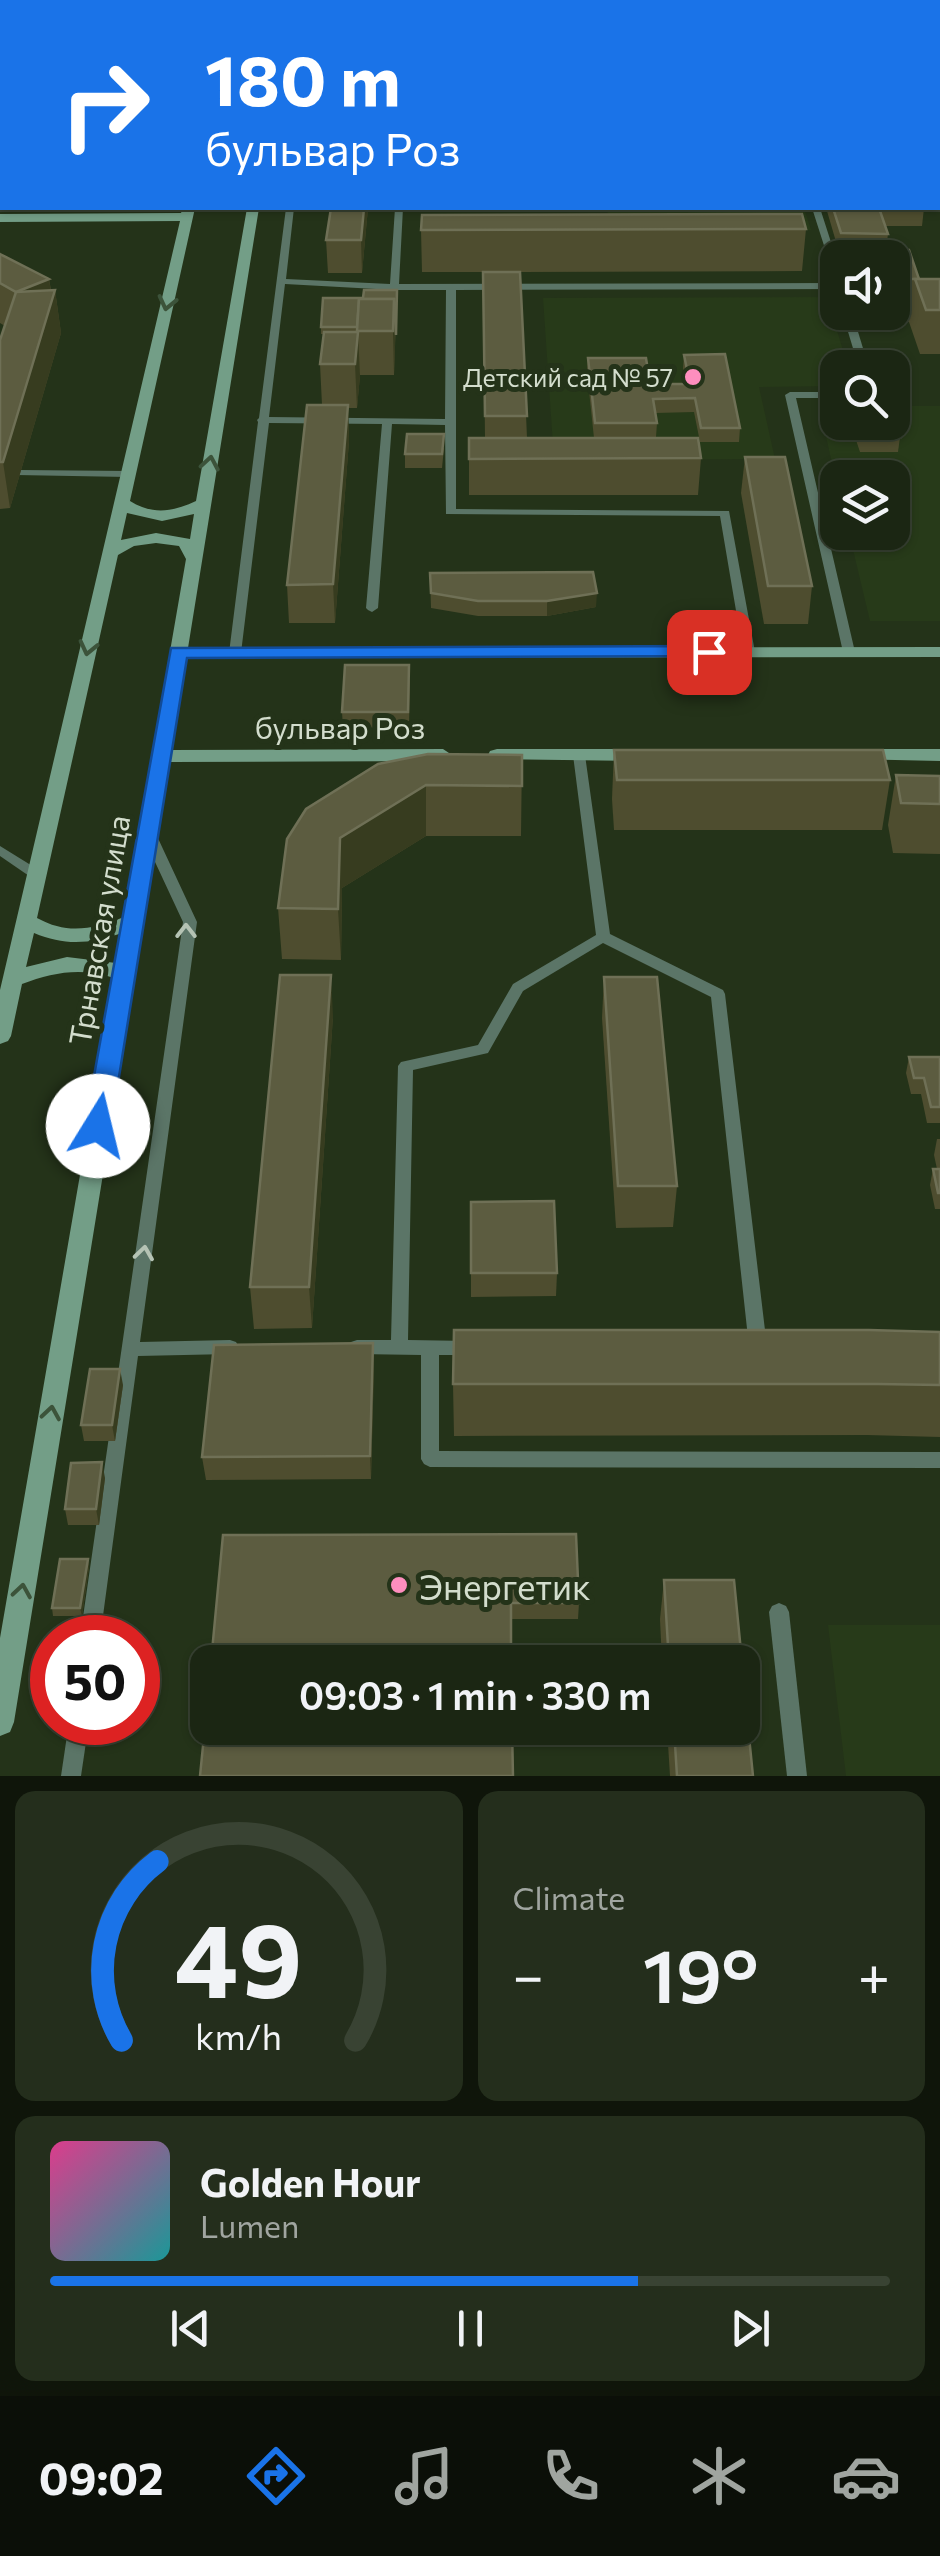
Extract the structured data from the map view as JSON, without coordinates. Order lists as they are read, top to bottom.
{
  "streets": {
    "main road": ["бульвар Роз", "Трнавская улица"]
  },
  "crossings": [
    ["бульвар Роз", "Трнавская улица"]
  ],
  "places": ["Детский сад № 57", "Энергетик"],
  "page": {
    "turn": ["180 m", "бульвар Роз"],
    "limit": "50",
    "trip": "09:03 · 1 min · 330 m",
    "tile": "Climate",
    "heat": ["−", "19°", "+"],
    "song": ["Golden Hour", "Lumen"],
    "tabs": "09:02",
    "gauge": ["49", "km/h"]
  }
}
